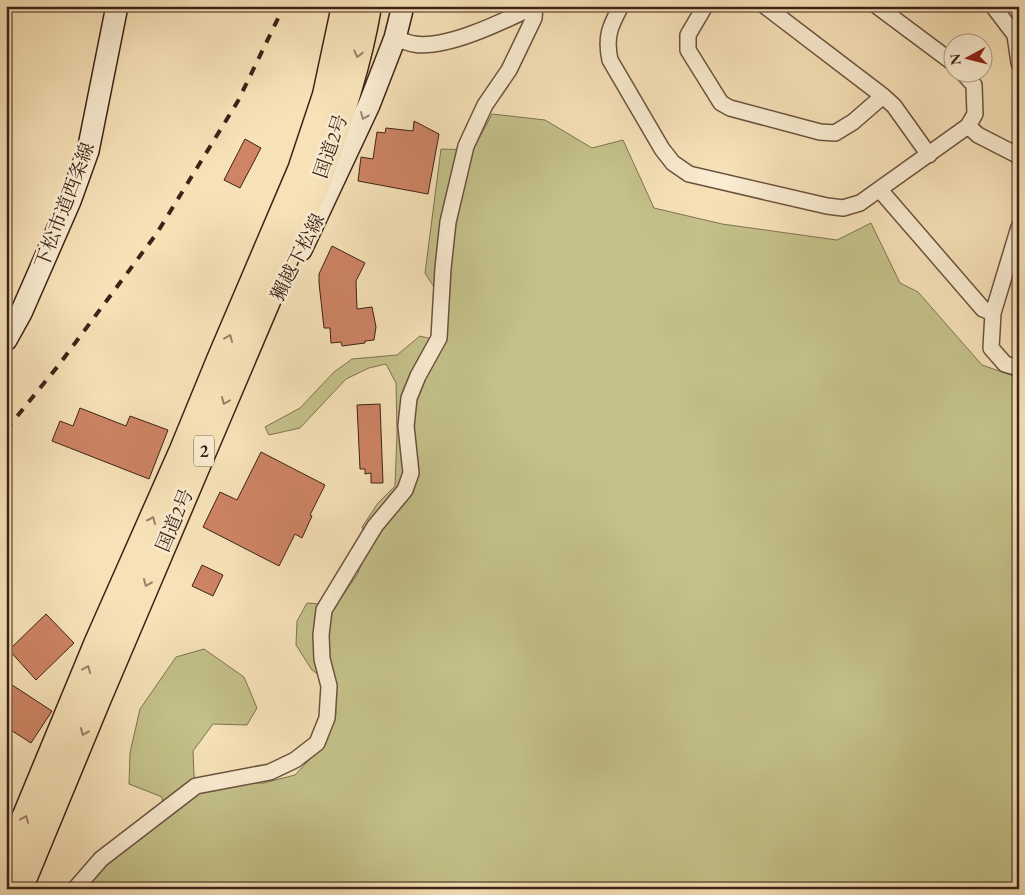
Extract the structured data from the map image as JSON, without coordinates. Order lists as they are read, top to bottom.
{
  "streets": {
    "highway": ["国道2号", "2"],
    "main road": ["下松市道西条線", "獺越下松線"]
  },
  "crossings": [
    ["国道2号", "獺越下松線"]
  ],
  "one_way": ["獺越下松線"],
  "north": "left"
}
